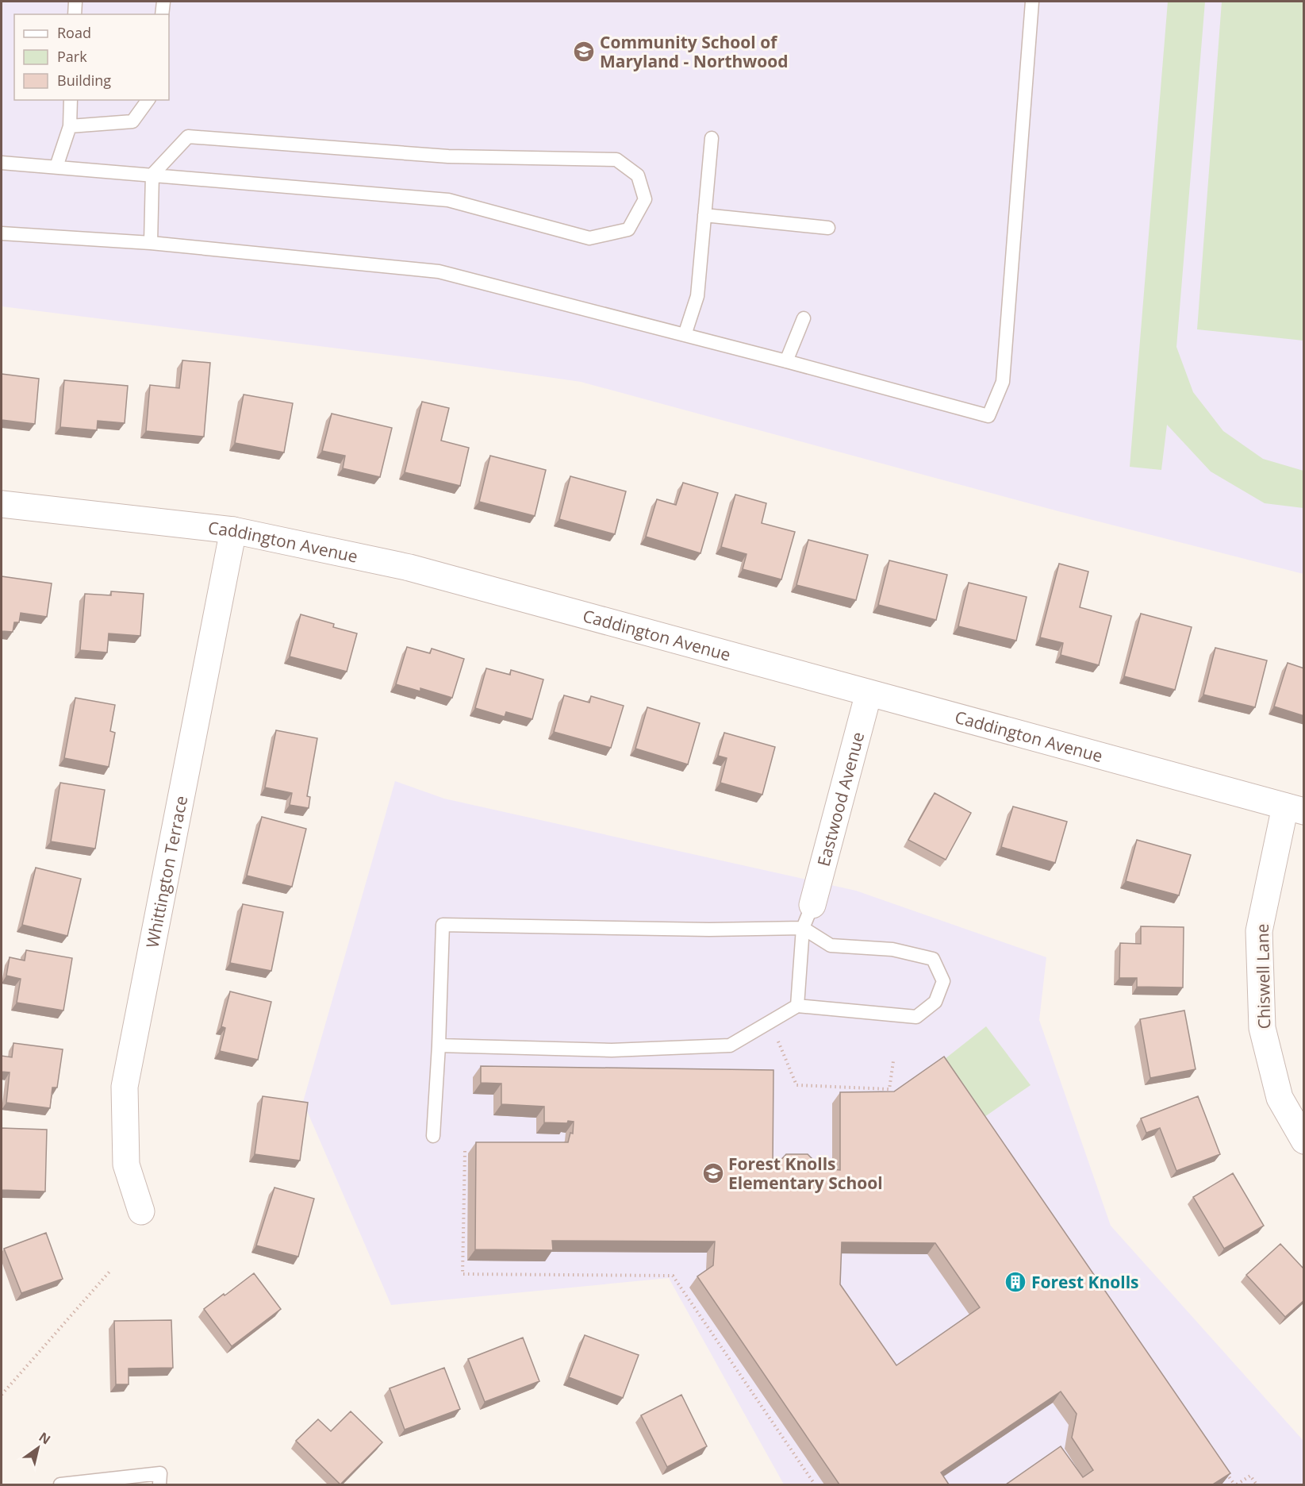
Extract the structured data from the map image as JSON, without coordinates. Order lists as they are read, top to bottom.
{
  "streets": {
    "street": [
      "Caddington Avenue",
      "Eastwood Avenue",
      "Whittington Terrace",
      "Chiswell Lane"
    ]
  },
  "crossings": [
    ["Caddington Avenue", "Eastwood Avenue"],
    ["Caddington Avenue", "Whittington Terrace"],
    ["Caddington Avenue", "Chiswell Lane"]
  ],
  "places": {
    "school or university": ["Community School of Maryland - Northwood", "Forest Knolls Elementary School"],
    "building": ["Forest Knolls"]
  },
  "legend": ["Road", "Park", "Building"],
  "north": "top right"
}
